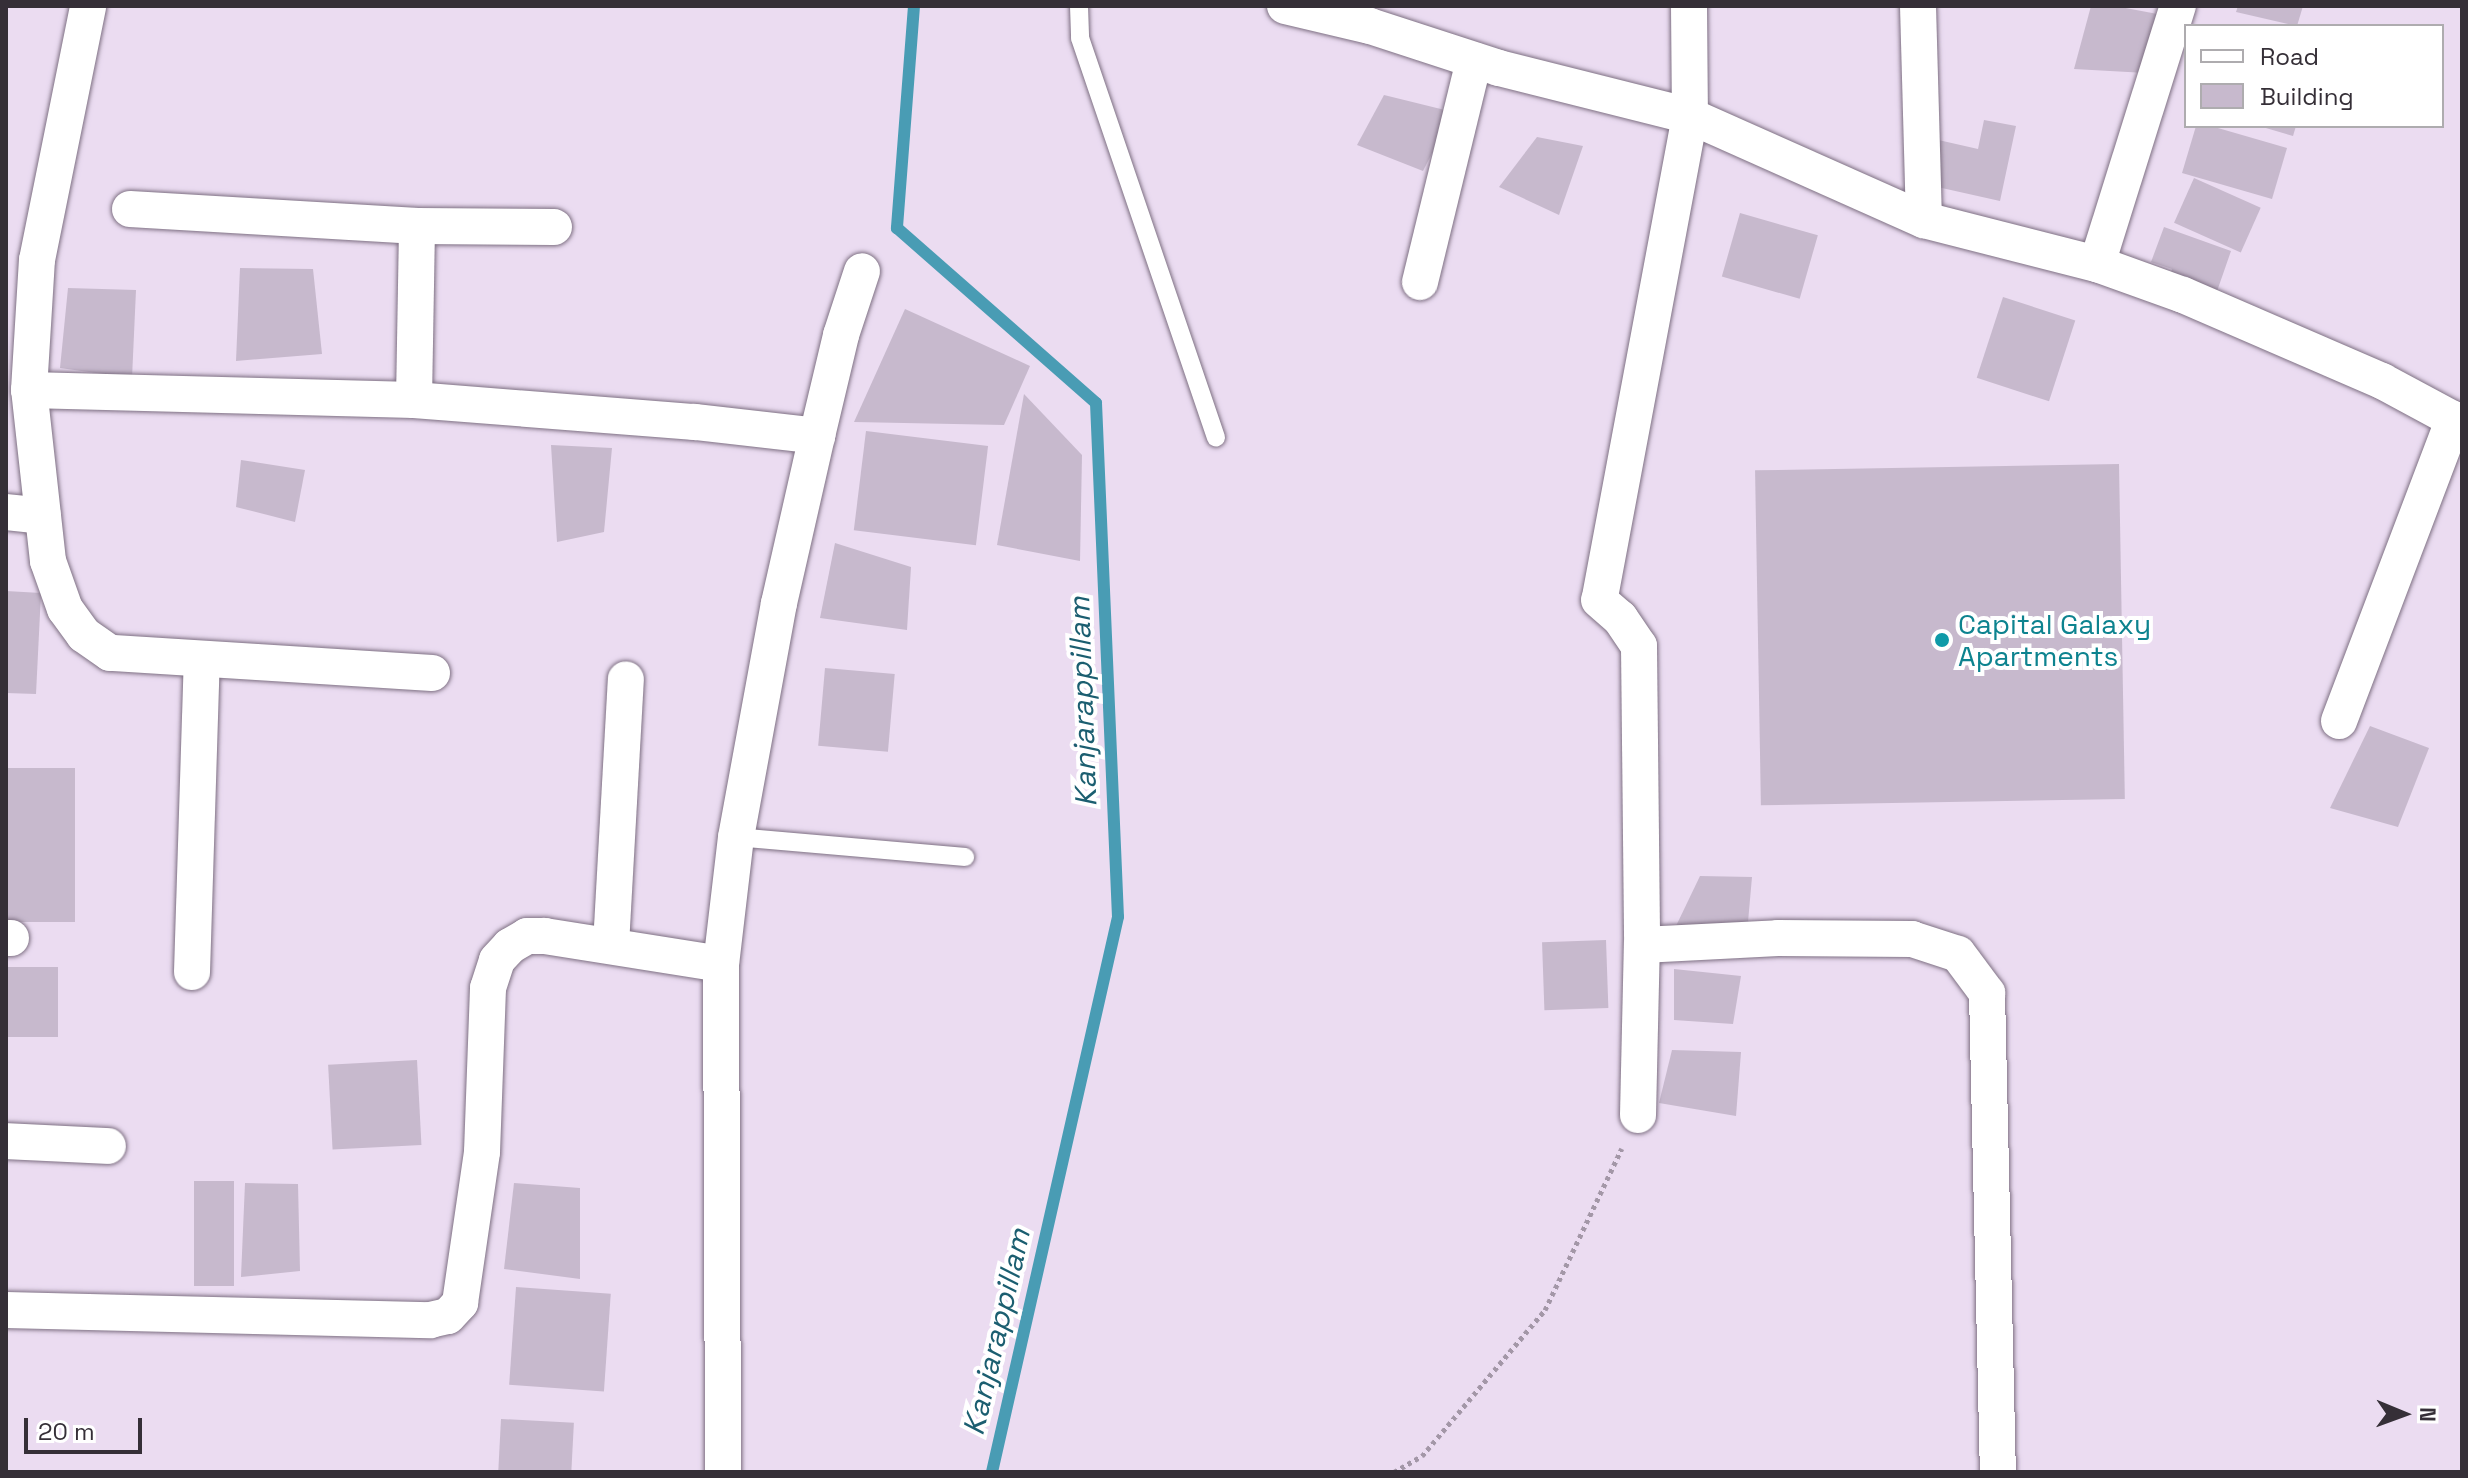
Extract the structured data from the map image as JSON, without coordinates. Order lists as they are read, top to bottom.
{
  "water": ["Kanjarappillam"],
  "places": ["Capital Galaxy Apartments"],
  "legend": ["Road", "Building"],
  "scale_bar": "20 m",
  "north": "right"
}
